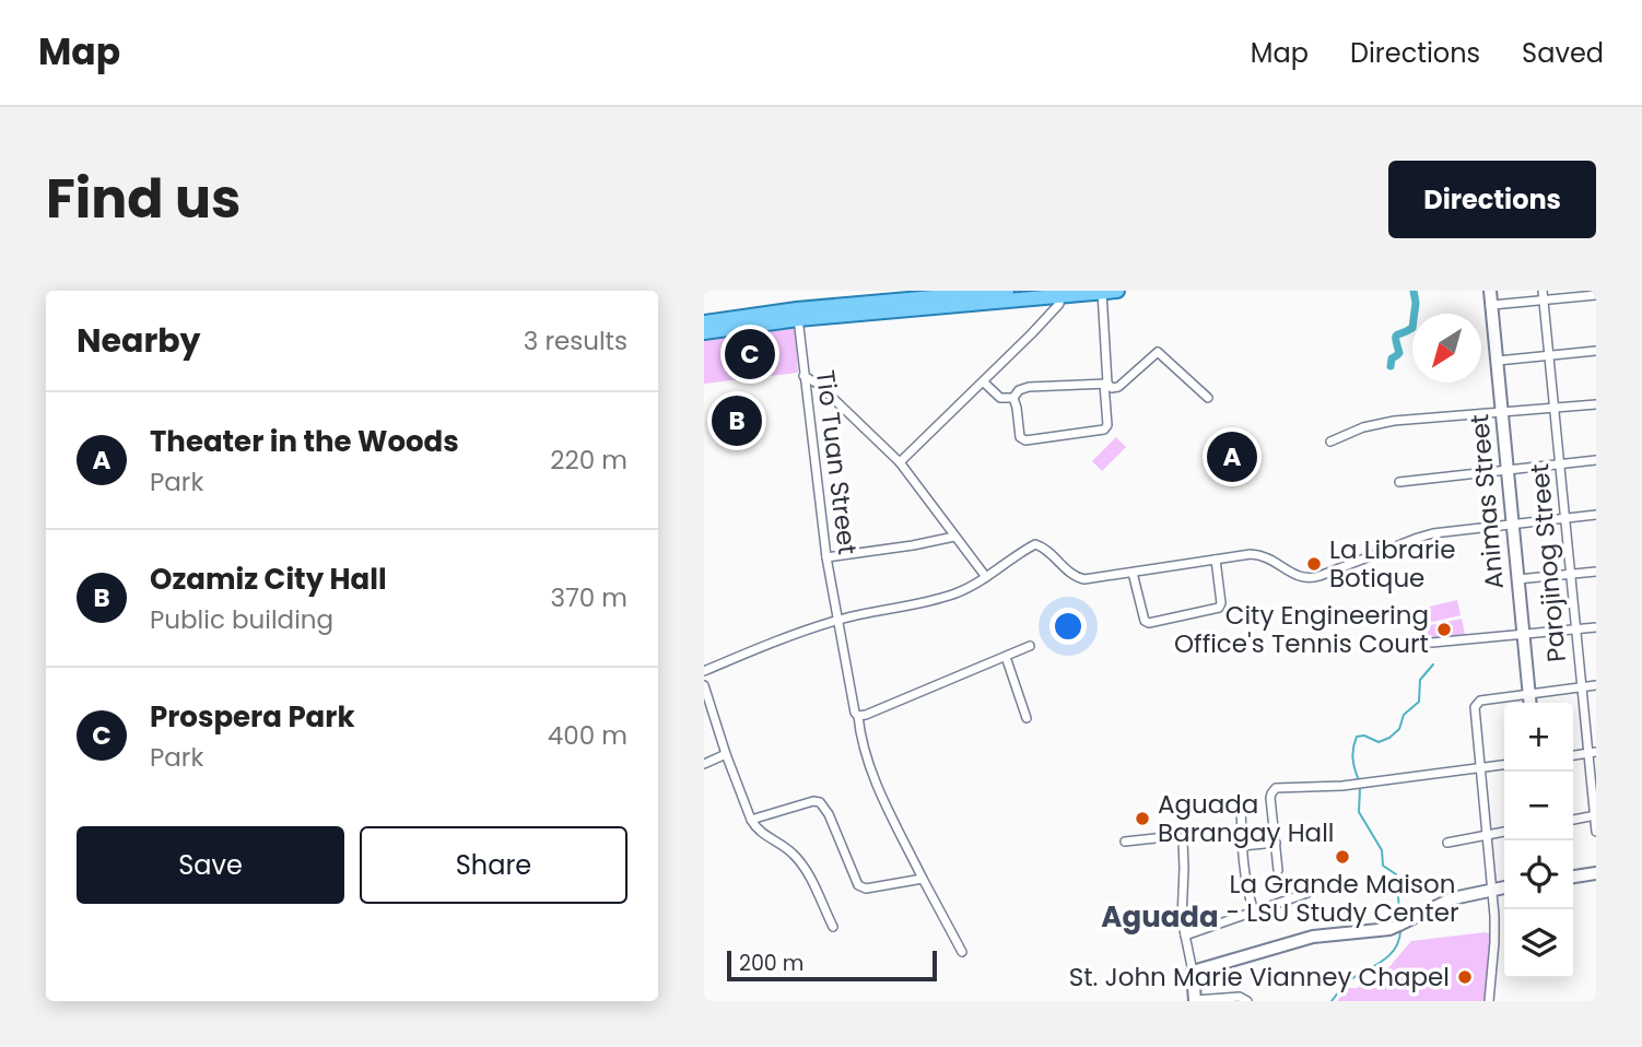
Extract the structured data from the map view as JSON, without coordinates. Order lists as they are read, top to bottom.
{
  "streets": {
    "street": ["Tio Tuan Street", "Animas Street", "Parojinog Street"]
  },
  "districts": ["Aguada"],
  "places": [
    "La Librarie Botique",
    "City Engineering Office's Tennis Court",
    "Aguada Barangay Hall",
    "La Grande Maison - LSU Study Center",
    "St. John Marie Vianney Chapel"
  ],
  "scale_bar": "200 m",
  "north": "bottom left",
  "page": {
    "header": "Map",
    "nav": ["Map", "Directions", "Saved"],
    "title": "Find us",
    "buttons": [
      "Directions",
      ["Save", "Share"]
    ],
    "heading": ["Nearby", "3 results"],
    "pins": ["C", "B", "A"],
    "list": [
      {
        "mark": "A",
        "name": "Theater in the Woods",
        "note": "Park",
        "value": "220 m"
      },
      {
        "mark": "B",
        "name": "Ozamiz City Hall",
        "note": "Public building",
        "value": "370 m"
      },
      {
        "mark": "C",
        "name": "Prospera Park",
        "note": "Park",
        "value": "400 m"
      }
    ],
    "map_buttons": ["+", "−"],
    "scale": "200 m"
  }
}
